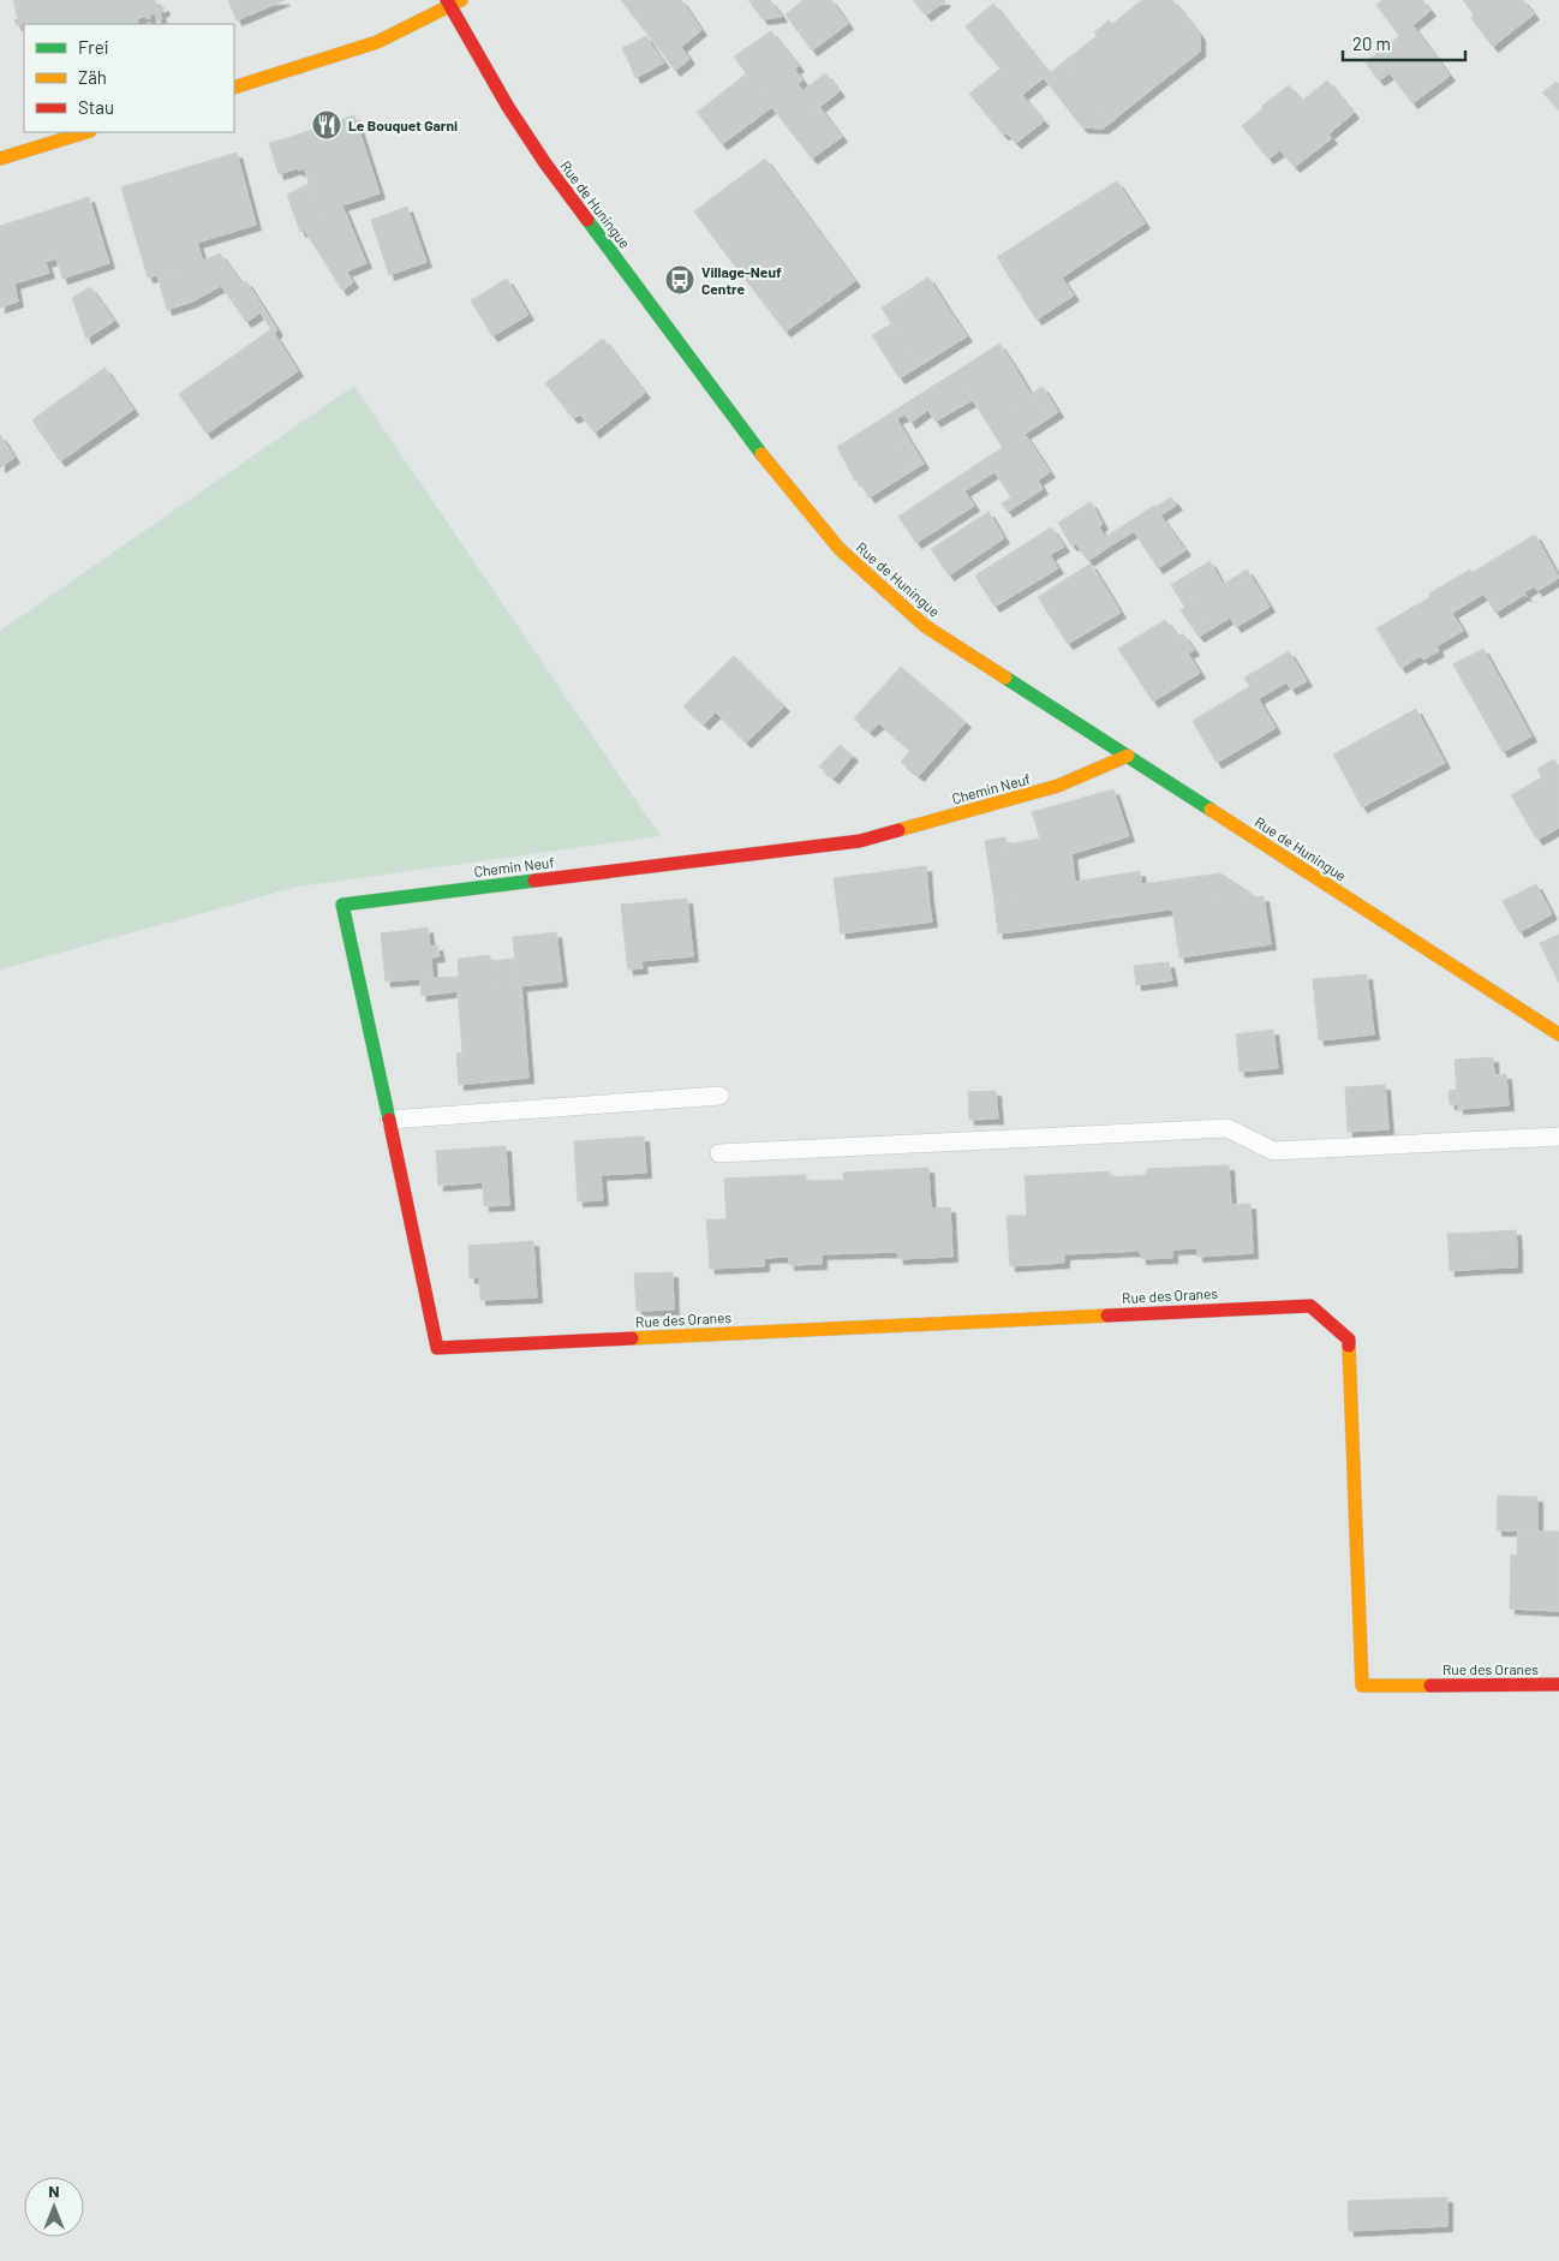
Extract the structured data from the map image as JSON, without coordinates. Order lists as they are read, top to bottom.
{
  "streets": {
    "street": ["Rue de Huningue", "Chemin Neuf", "Rue des Oranes"]
  },
  "crossings": [
    ["Rue de Huningue", "Chemin Neuf"],
    ["Chemin Neuf", "Rue des Oranes"]
  ],
  "places": {
    "restaurant": ["Le Bouquet Garni"],
    "bus stop": ["Village-Neuf Centre"]
  },
  "legend": ["Frei", "Zäh", "Stau"],
  "scale_bar": "20 m",
  "north": "top"
}
